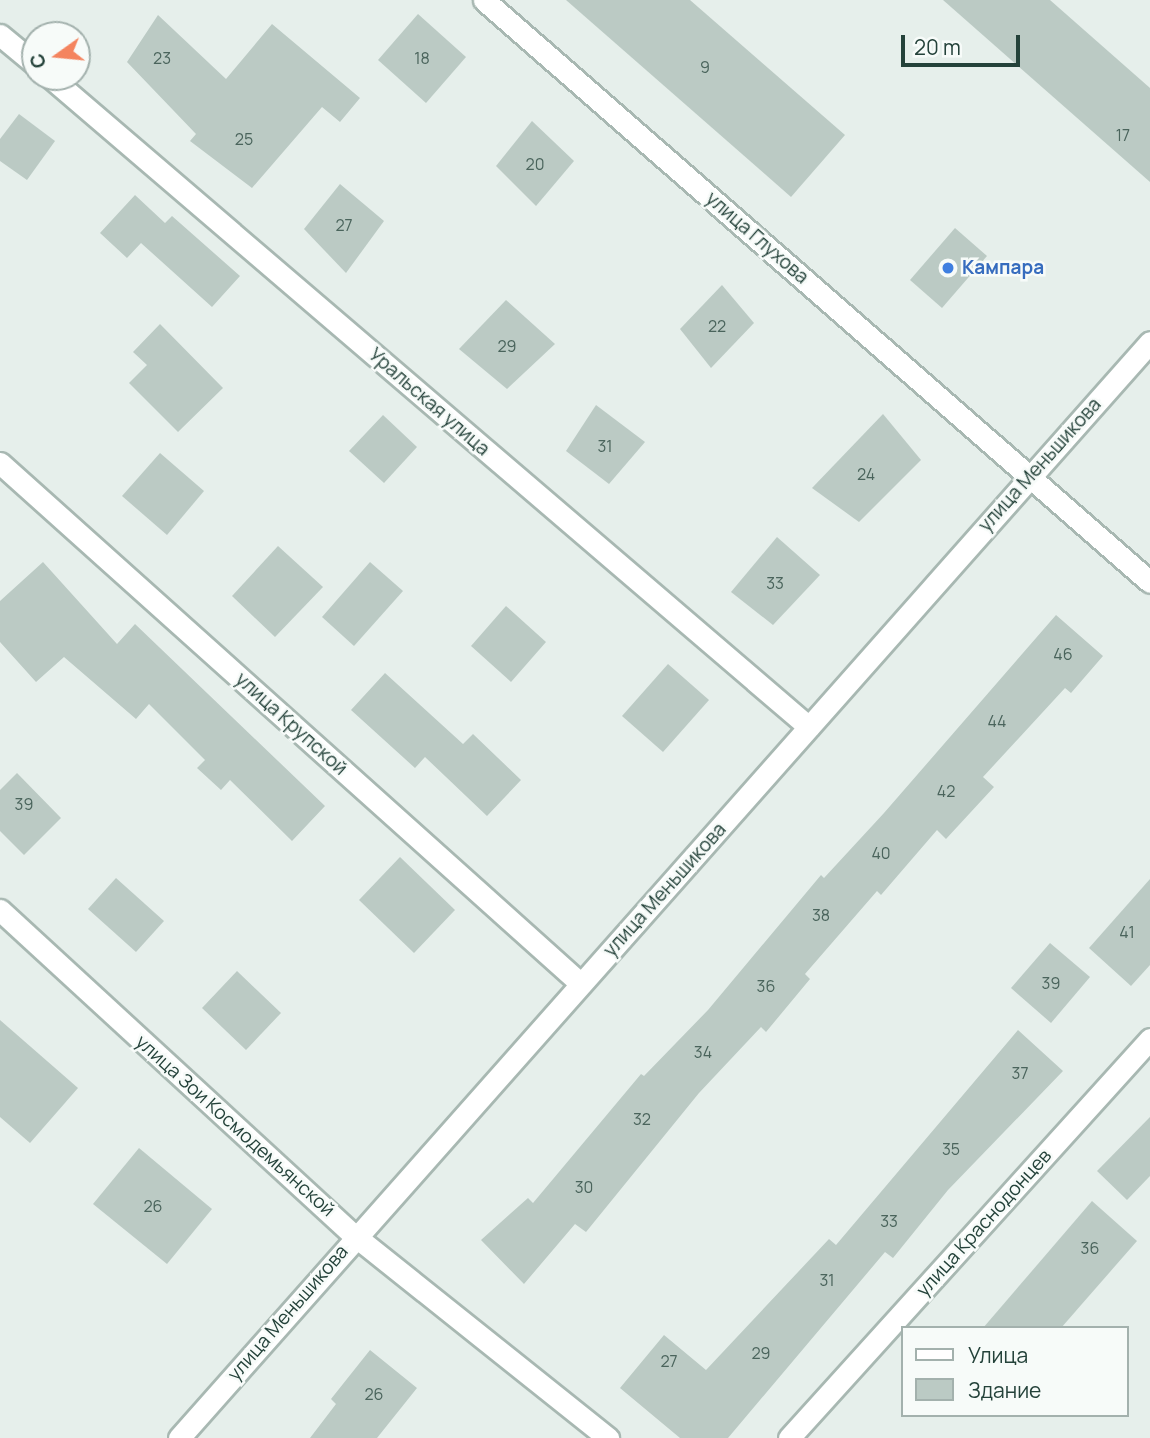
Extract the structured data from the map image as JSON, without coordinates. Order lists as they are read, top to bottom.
{
  "streets": {
    "street": [
      "улица Глухова",
      "Уральская улица",
      "улица Меньшикова",
      "улица Крупской",
      "улица Зои Космодемьянской",
      "улица Краснодонцев"
    ]
  },
  "crossings": [
    ["улица Глухова", "улица Меньшикова"],
    ["Уральская улица", "улица Меньшикова"],
    ["улица Меньшикова", "улица Крупской"],
    ["улица Меньшикова", "улица Зои Космодемьянской"]
  ],
  "places": ["Кампара"],
  "house_numbers": [
    "23",
    "18",
    "9",
    "17",
    "25",
    "20",
    "27",
    "22",
    "29",
    "31",
    "24",
    "33",
    "46",
    "44",
    "42",
    "39",
    "40",
    "38",
    "41",
    "39",
    "36",
    "34",
    "37",
    "32",
    "35",
    "30",
    "26",
    "33",
    "36",
    "31",
    "29",
    "27",
    "26"
  ],
  "legend": ["Улица", "Здание"],
  "scale_bar": "20 m",
  "north": "left"
}
